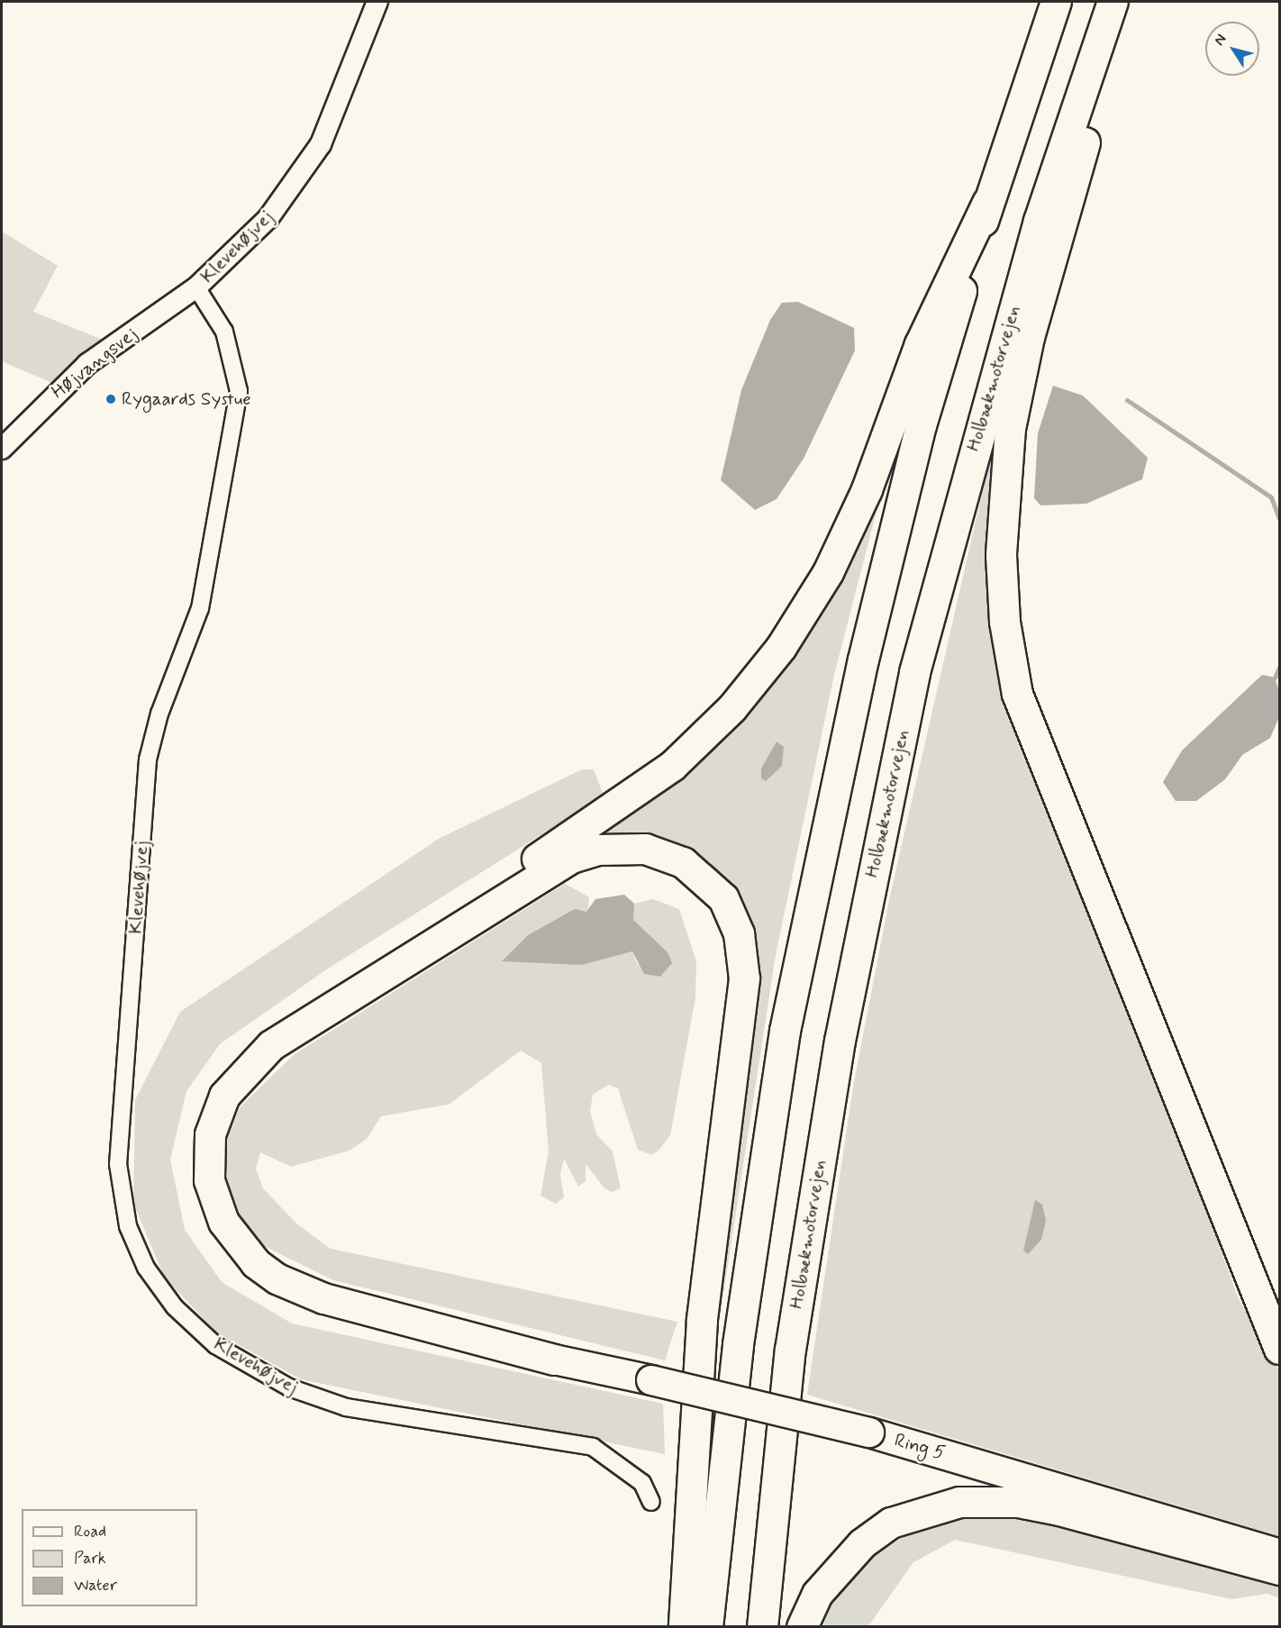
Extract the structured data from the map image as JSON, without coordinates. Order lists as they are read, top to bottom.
{
  "streets": {
    "highway": ["Holbækmotorvejen", "Ring 5"],
    "street": ["Klevehøjvej", "Højvangsvej"]
  },
  "crossings": [
    ["Klevehøjvej", "Højvangsvej"]
  ],
  "places": ["Rygaards Systue"],
  "legend": ["Road", "Park", "Water"],
  "north": "top left"
}
